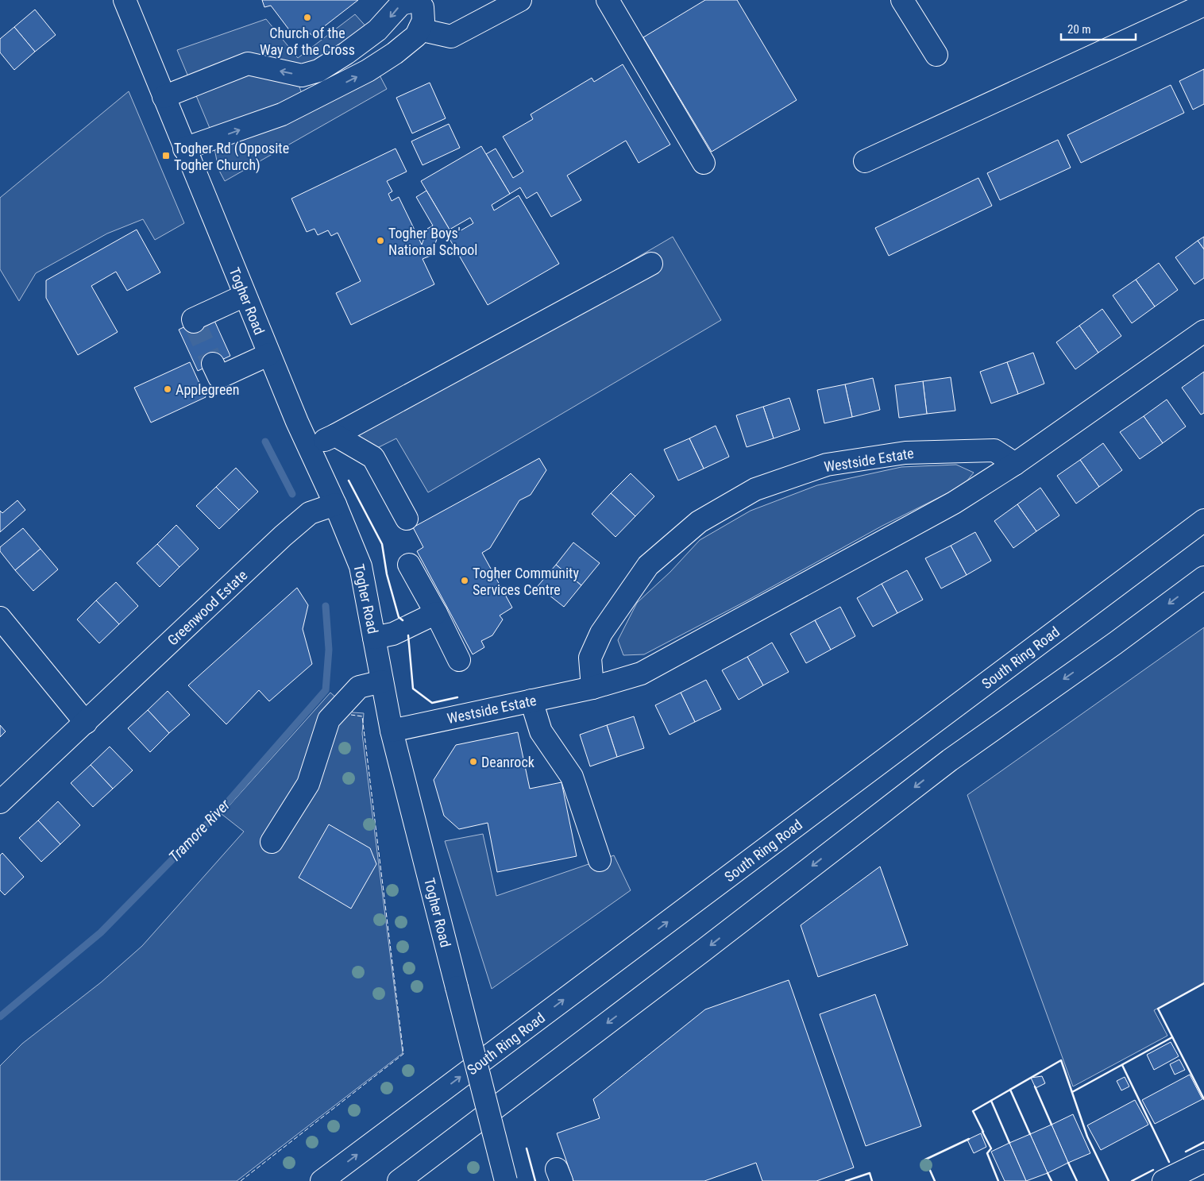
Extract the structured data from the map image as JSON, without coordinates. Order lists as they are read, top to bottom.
{
  "streets": {
    "main road": [
      "Togher Road",
      "Westside Estate",
      "Greenwood Estate",
      "South Ring Road"
    ]
  },
  "crossings": [
    ["Togher Road", "Westside Estate"],
    ["Togher Road", "Greenwood Estate"]
  ],
  "water": ["Tramore River"],
  "places": {
    "other": [
      "Church of the Way of the Cross",
      "Togher Boys' National School",
      "Applegreen",
      "Togher Community Services Centre",
      "Deanrock"
    ],
    "transit": ["Togher Rd (Opposite Togher Church)"]
  },
  "scale_bar": "20 m"
}
